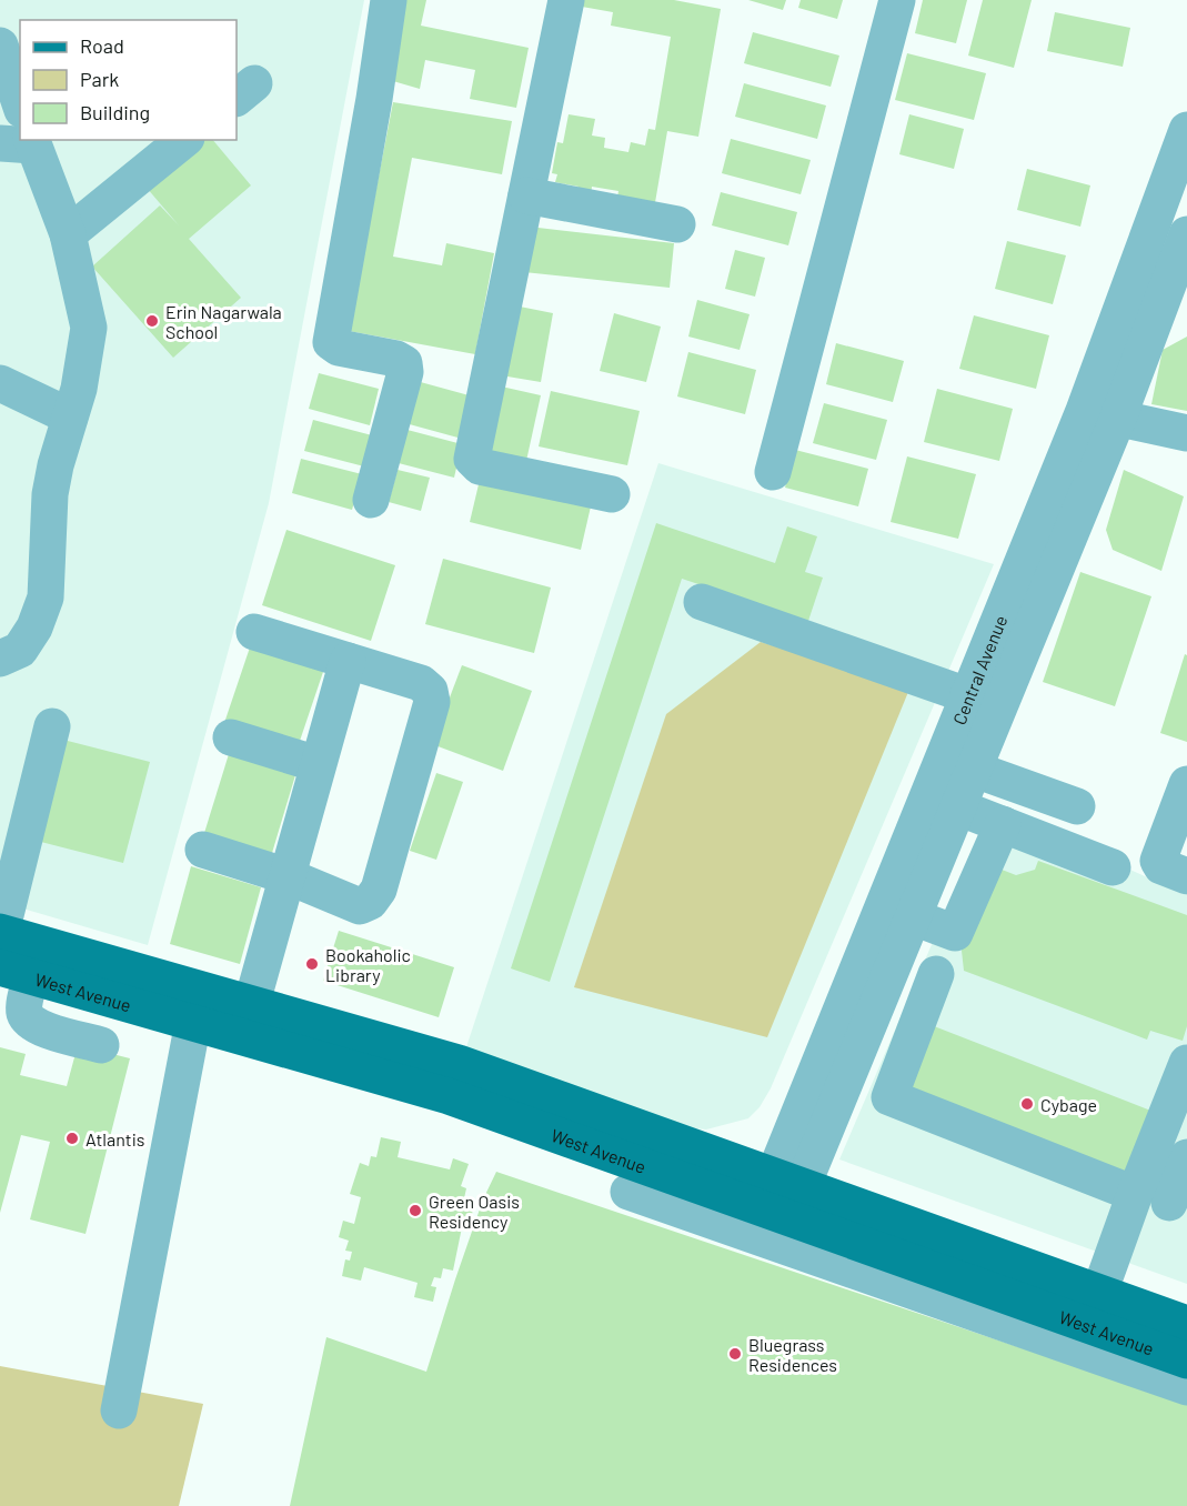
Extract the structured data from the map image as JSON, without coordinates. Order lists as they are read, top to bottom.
{
  "streets": {
    "main road": ["West Avenue"],
    "street": ["Central Avenue"]
  },
  "crossings": [
    ["Central Avenue", "West Avenue"]
  ],
  "places": [
    "Erin Nagarwala School",
    "Bookaholic Library",
    "Cybage",
    "Atlantis",
    "Green Oasis Residency",
    "Bluegrass Residences"
  ],
  "legend": ["Road", "Park", "Building"]
}
